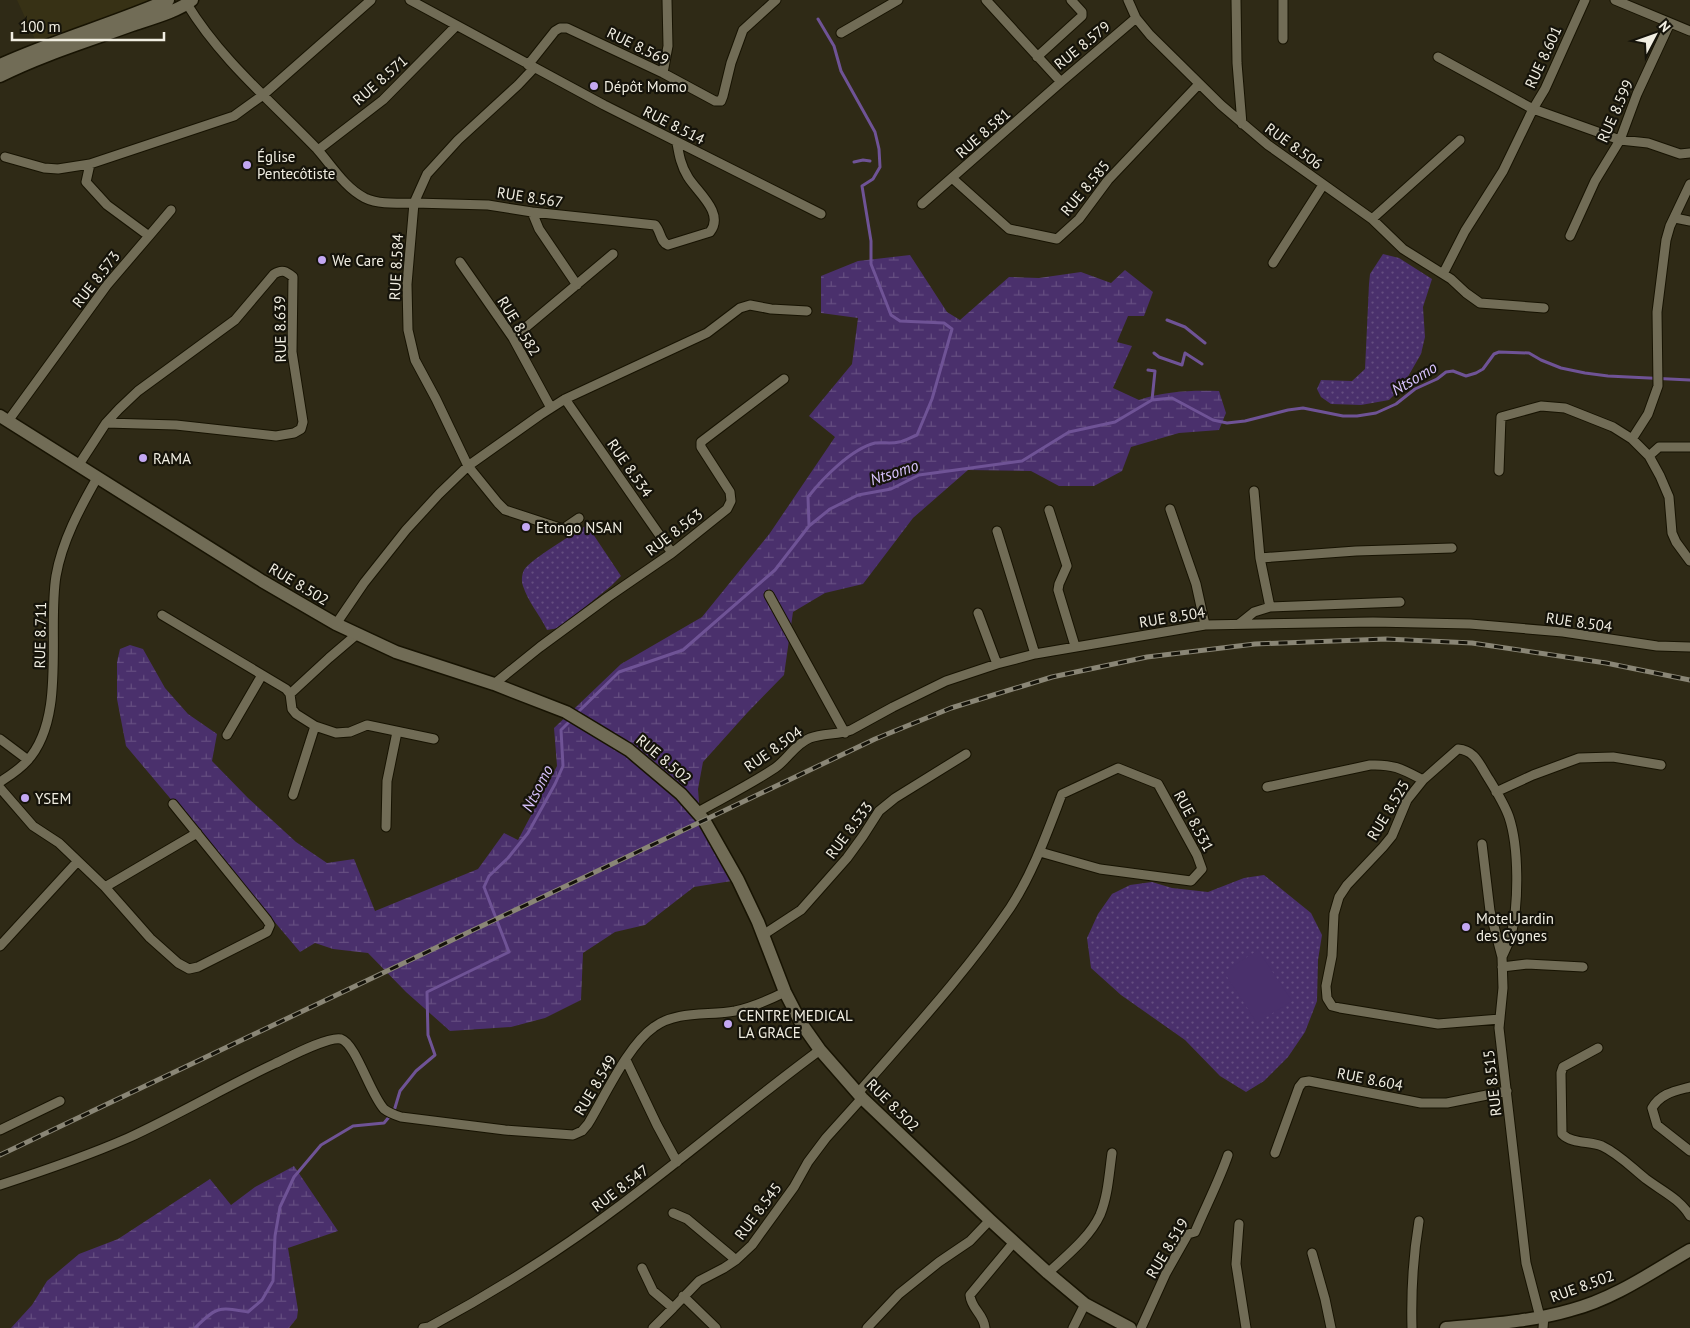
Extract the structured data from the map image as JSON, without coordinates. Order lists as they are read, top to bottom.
{
  "streets": {
    "main road": ["RUE 8.502"],
    "street": [
      "RUE 8.579",
      "RUE 8.569",
      "RUE 8.601",
      "RUE 8.571",
      "RUE 8.599",
      "RUE 8.514",
      "RUE 8.581",
      "RUE 8.506",
      "RUE 8.585",
      "RUE 8.567",
      "RUE 8.584",
      "RUE 8.573",
      "RUE 8.582",
      "RUE 8.639",
      "RUE 8.534",
      "RUE 8.563",
      "RUE 8.504",
      "RUE 8.711",
      "RUE 8.525",
      "RUE 8.531",
      "RUE 8.533",
      "RUE 8.604",
      "RUE 8.515",
      "RUE 8.549",
      "RUE 8.547",
      "RUE 8.545",
      "RUE 8.519"
    ]
  },
  "crossings": [
    ["RUE 8.579", "RUE 8.581"],
    ["RUE 8.579", "RUE 8.506"],
    ["RUE 8.569", "RUE 8.514"],
    ["RUE 8.571", "RUE 8.514"],
    ["RUE 8.514", "RUE 8.567"],
    ["RUE 8.581", "RUE 8.585"],
    ["RUE 8.506", "RUE 8.585"],
    ["RUE 8.567", "RUE 8.584"],
    ["RUE 8.573", "RUE 8.502"],
    ["RUE 8.639", "RUE 8.502"],
    ["RUE 8.534", "RUE 8.563"],
    ["RUE 8.563", "RUE 8.502"],
    ["RUE 8.502", "RUE 8.504"],
    ["RUE 8.502", "RUE 8.711"],
    ["RUE 8.502", "RUE 8.531"],
    ["RUE 8.502", "RUE 8.533"],
    ["RUE 8.502", "RUE 8.515"],
    ["RUE 8.502", "RUE 8.549"],
    ["RUE 8.502", "RUE 8.547"],
    ["RUE 8.502", "RUE 8.545"],
    ["RUE 8.525", "RUE 8.515"],
    ["RUE 8.531", "RUE 8.545"],
    ["RUE 8.604", "RUE 8.515"]
  ],
  "water": ["Ntsomo"],
  "places": [
    "Dépôt Momo",
    "Église Pentecôtiste",
    "We Care",
    "RAMA",
    "Etongo NSAN",
    "YSEM",
    "Motel Jardin des Cygnes",
    "CENTRE MEDICAL LA GRACE"
  ],
  "scale_bar": "100 m",
  "north": "top right"
}
